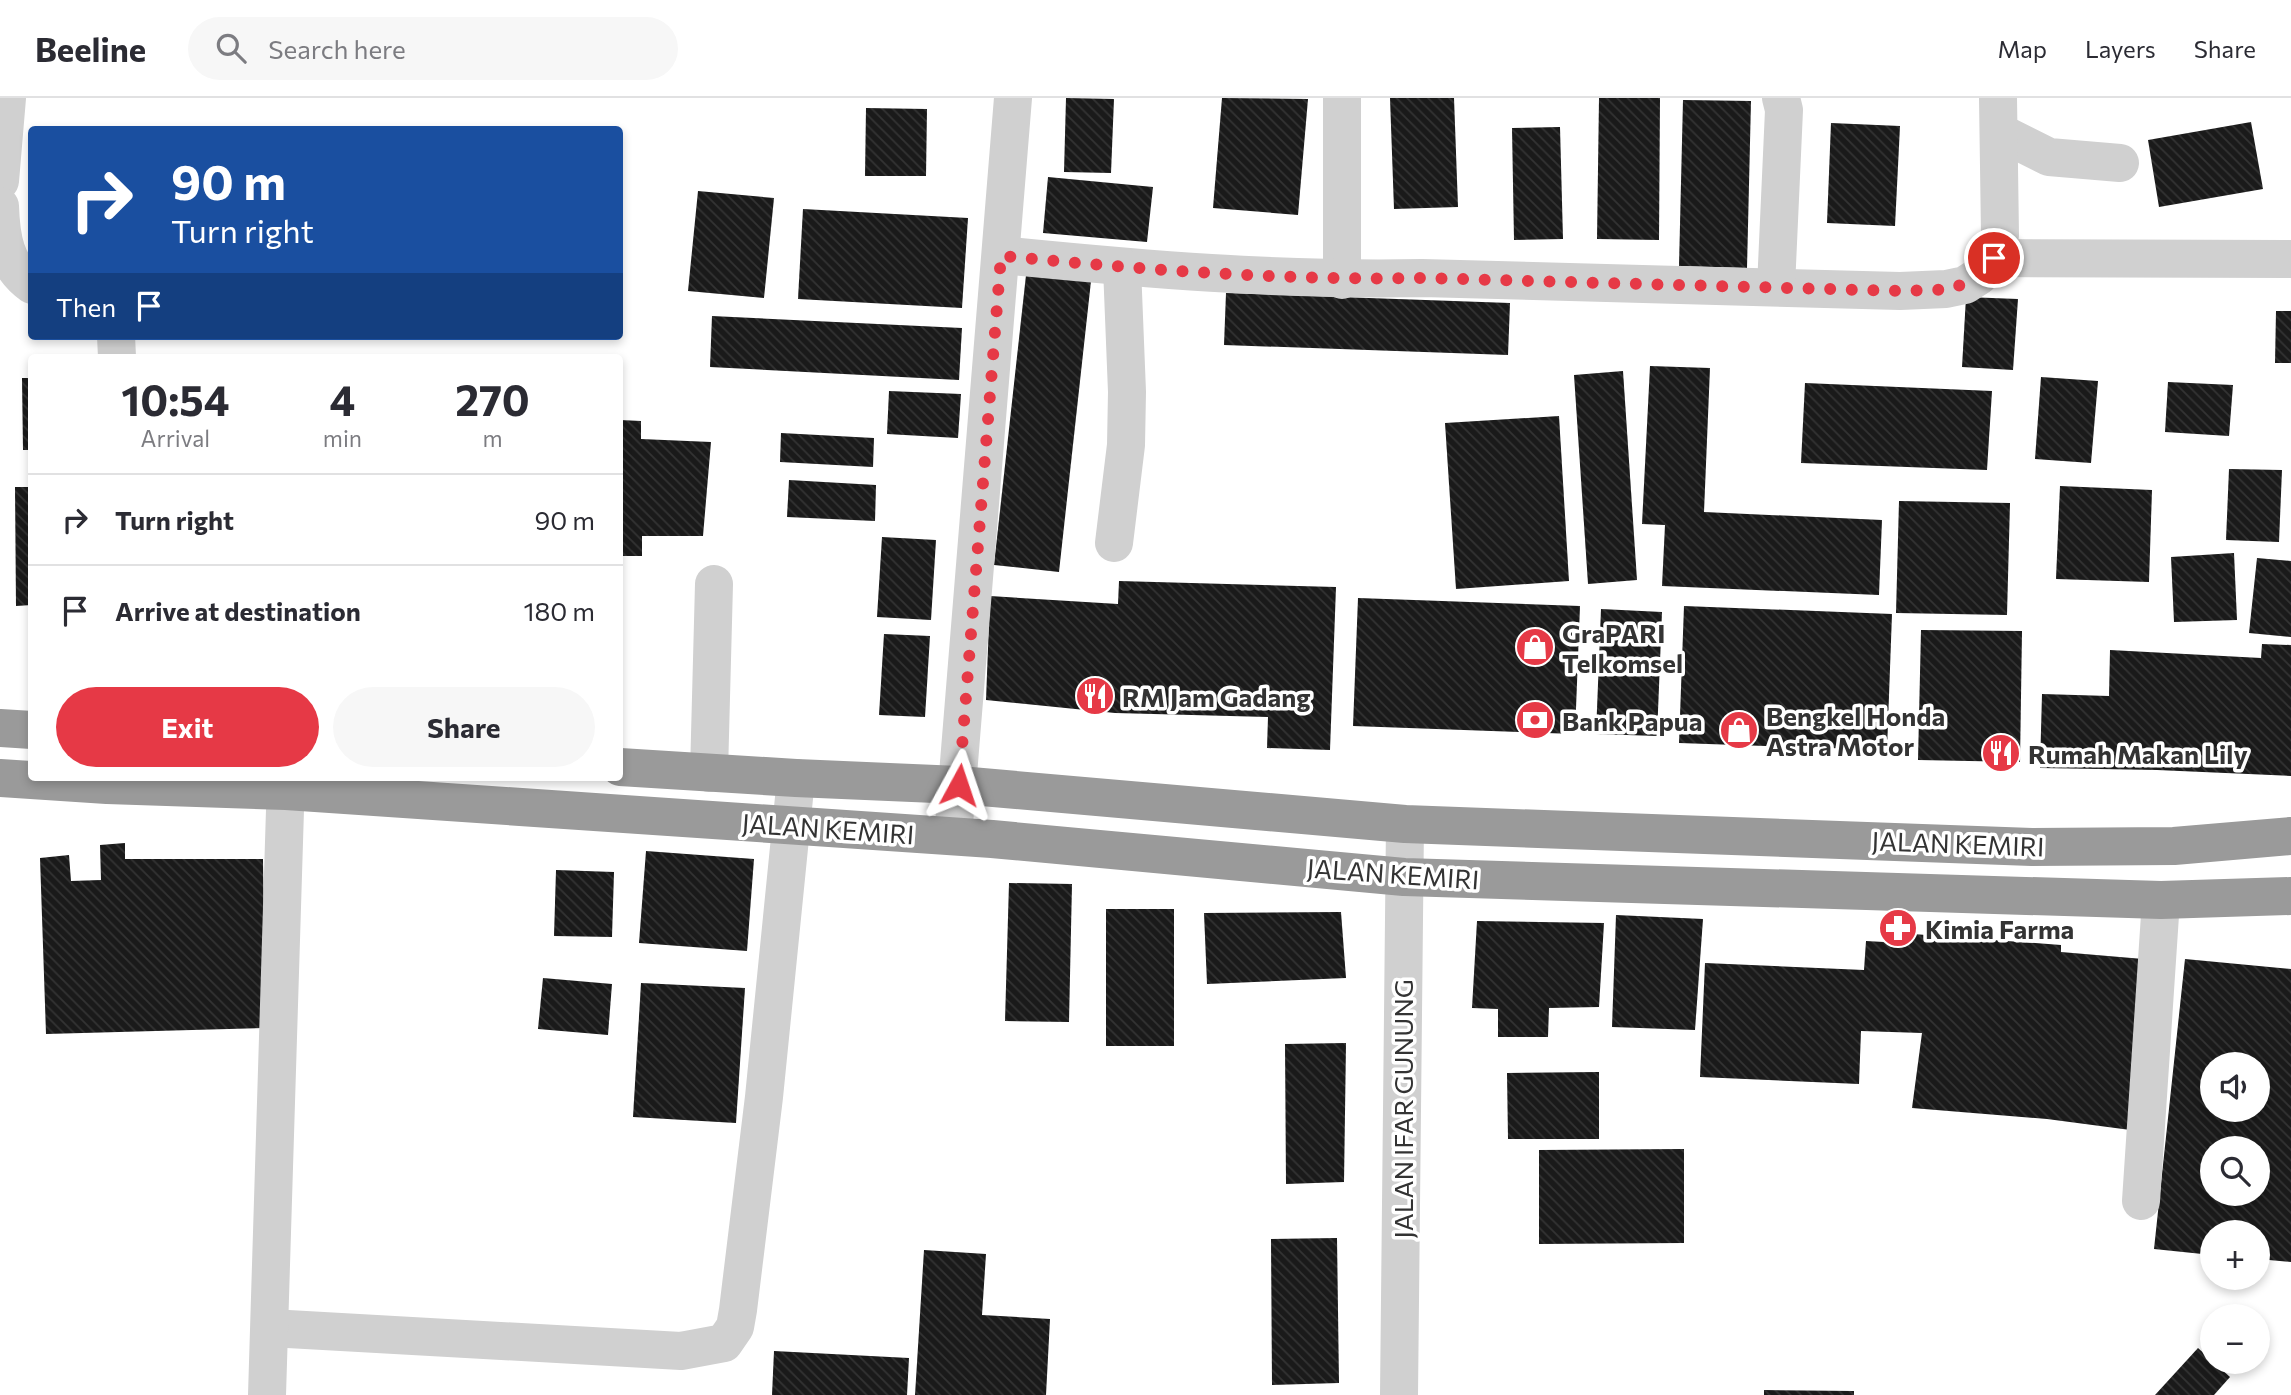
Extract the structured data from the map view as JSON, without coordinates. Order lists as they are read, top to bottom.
{
  "streets": {
    "highway": ["JALAN KEMIRI"],
    "street": ["JALAN IFAR GUNUNG"]
  },
  "crossings": [
    ["JALAN KEMIRI", "JALAN IFAR GUNUNG"]
  ],
  "places": {
    "shop": ["GraPARI Telkomsel", "Bengkel Honda Astra Motor"],
    "restaurant": ["RM Jam Gadang", "Rumah Makan Lily"],
    "bank": ["Bank Papua"],
    "pharmacy": ["Kimia Farma"]
  },
  "page": {
    "header": "Beeline",
    "search": "Search here",
    "nav": ["Map", "Layers", "Share"],
    "turn": ["90 m", "Turn right"],
    "then": "Then",
    "eta": [
      "10:54",
      "Arrival",
      "4",
      "min",
      "270",
      "m"
    ],
    "list": [
      {
        "name": "Turn right",
        "value": "90 m"
      },
      {
        "name": "Arrive at destination",
        "value": "180 m"
      }
    ],
    "buttons": ["Exit", "Share"],
    "map_buttons": ["+", "−"]
  }
}
